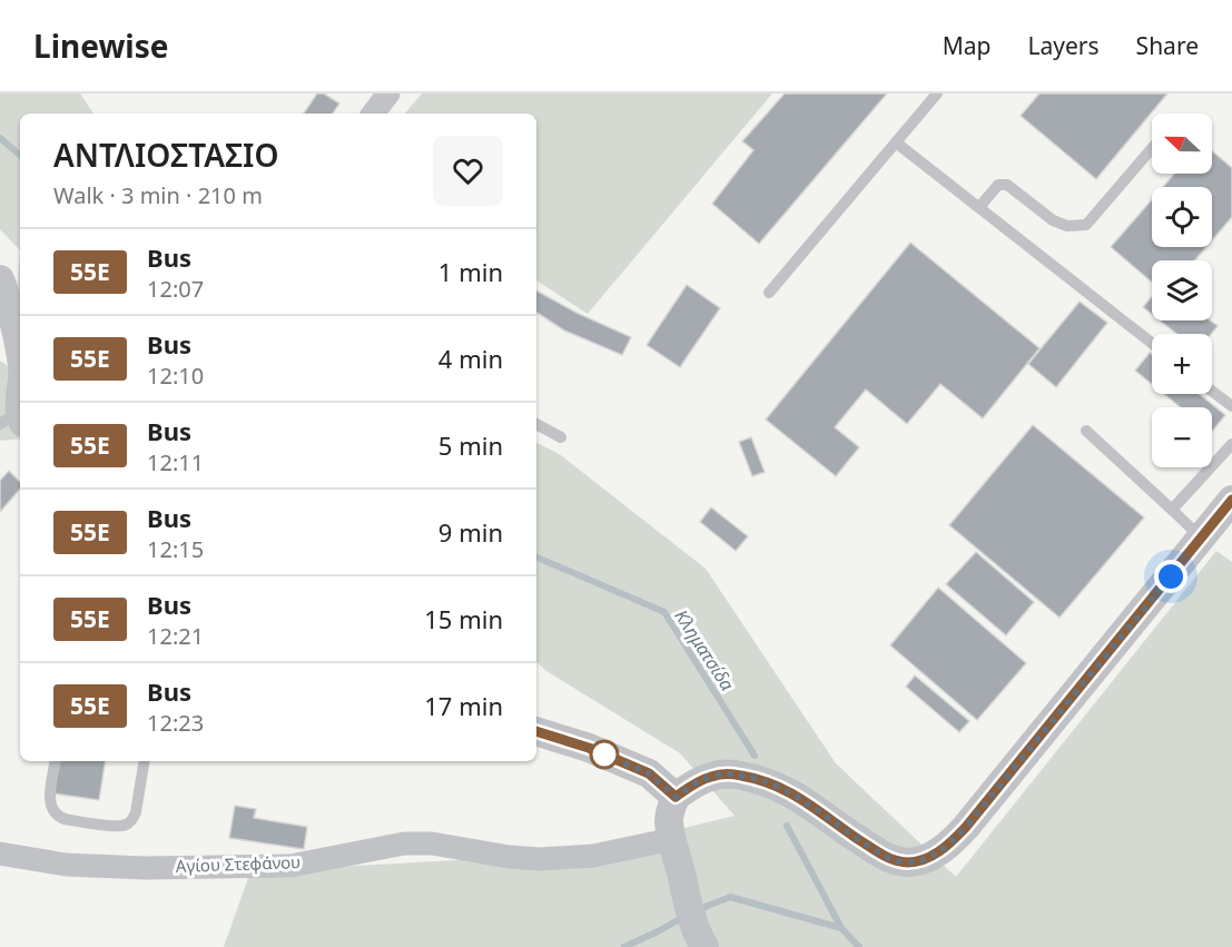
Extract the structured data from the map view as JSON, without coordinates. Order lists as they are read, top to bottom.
{
  "streets": {
    "street": ["Αγίου Στεφάνου"]
  },
  "water": ["Κληματσίδα"],
  "lines": ["bus line 55Ε"],
  "north": "left",
  "page": {
    "header": "Linewise",
    "nav": ["Map", "Layers", "Share"],
    "map_buttons": ["+", "−"],
    "heading": ["ΑΝΤΛΙΟΣΤΑΣΙΟ", "Walk · 3 min · 210 m"],
    "list": [
      {
        "mark": "55Ε",
        "name": "Bus",
        "note": "12:07",
        "value": "1 min"
      },
      {
        "mark": "55Ε",
        "name": "Bus",
        "note": "12:10",
        "value": "4 min"
      },
      {
        "mark": "55Ε",
        "name": "Bus",
        "note": "12:11",
        "value": "5 min"
      },
      {
        "mark": "55Ε",
        "name": "Bus",
        "note": "12:15",
        "value": "9 min"
      },
      {
        "mark": "55Ε",
        "name": "Bus",
        "note": "12:21",
        "value": "15 min"
      },
      {
        "mark": "55Ε",
        "name": "Bus",
        "note": "12:23",
        "value": "17 min"
      }
    ]
  }
}
